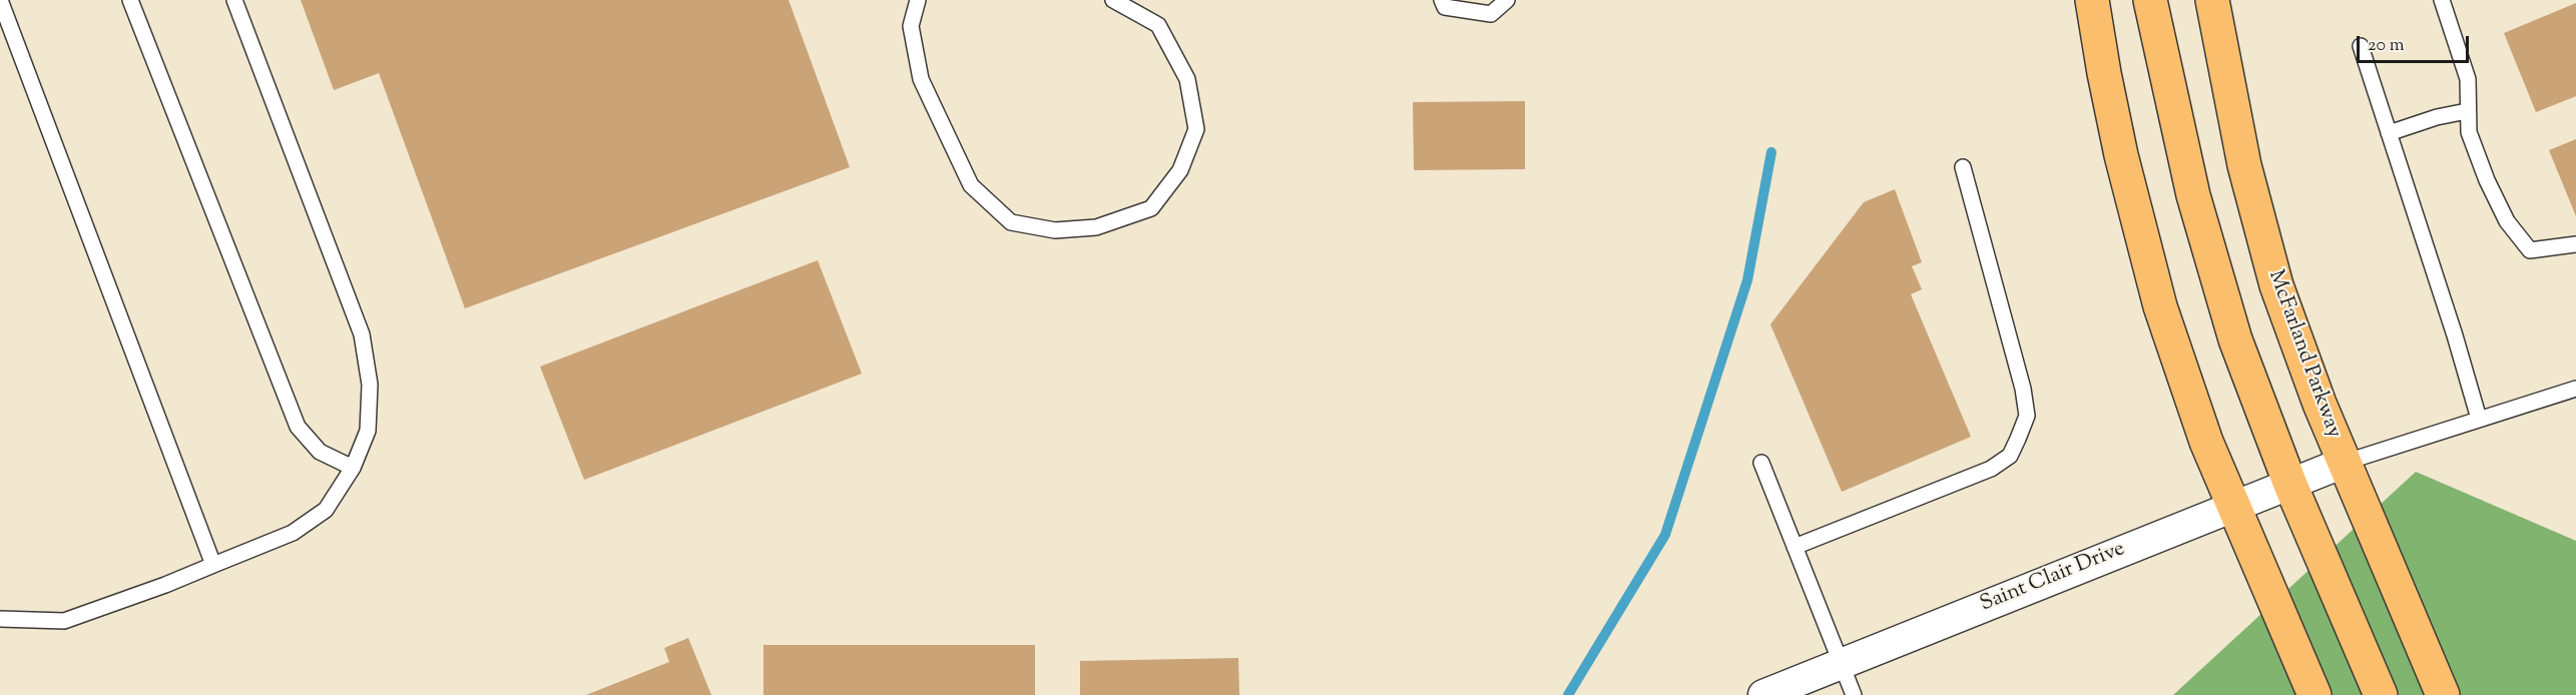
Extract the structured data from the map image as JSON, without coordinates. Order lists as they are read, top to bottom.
{
  "streets": {
    "main road": ["McFarland Parkway"],
    "street": ["Saint Clair Drive"]
  },
  "crossings": [
    ["McFarland Parkway", "Saint Clair Drive"]
  ],
  "scale_bar": "20 m"
}
